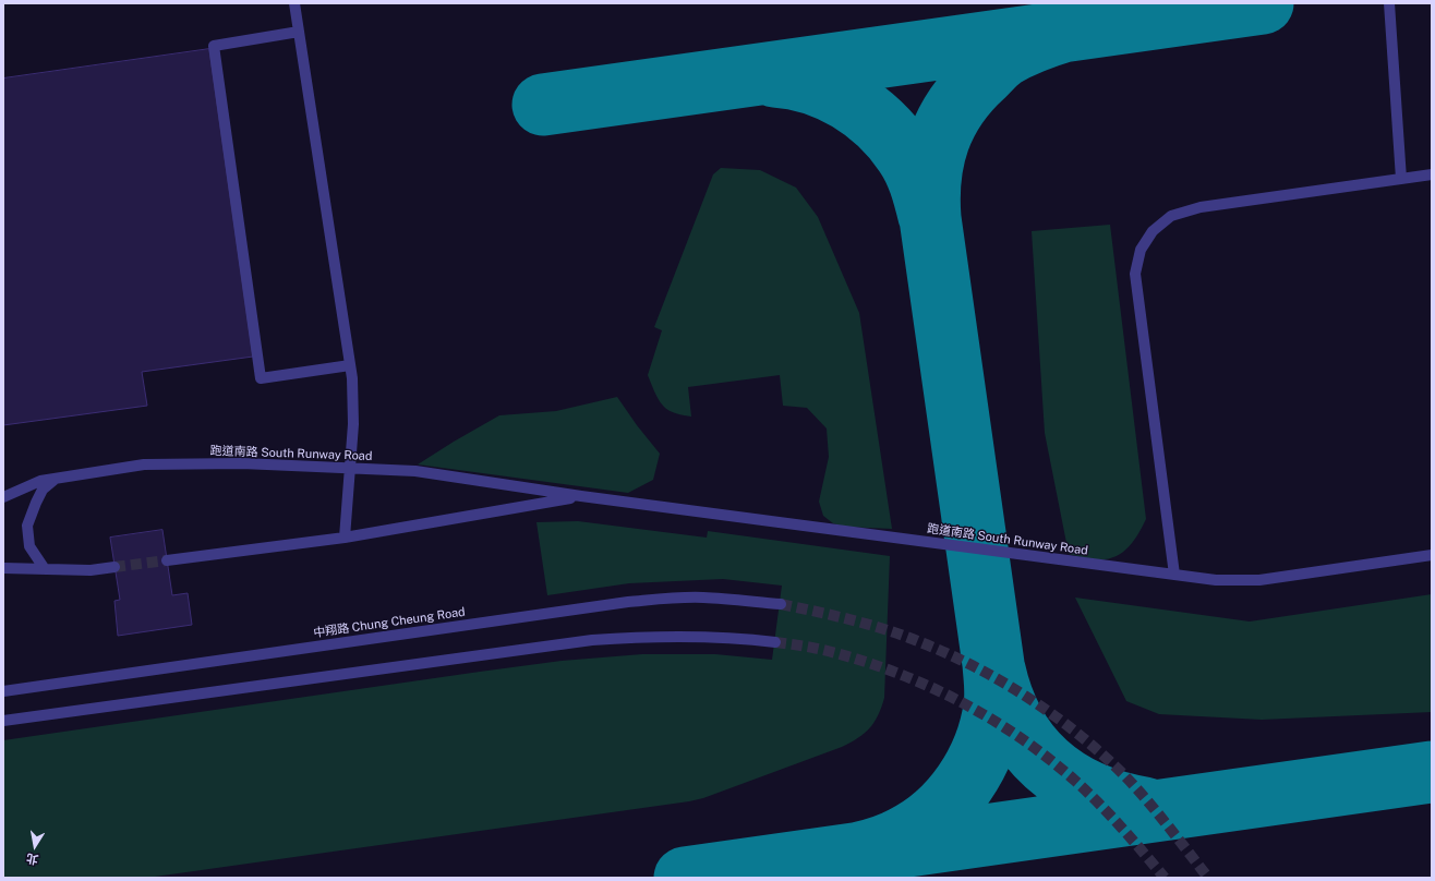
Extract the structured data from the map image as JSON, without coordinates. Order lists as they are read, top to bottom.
{
  "streets": {
    "lane": ["跑道南路 South Runway Road", "中翔路 Chung Cheung Road"]
  },
  "north": "bottom"
}
